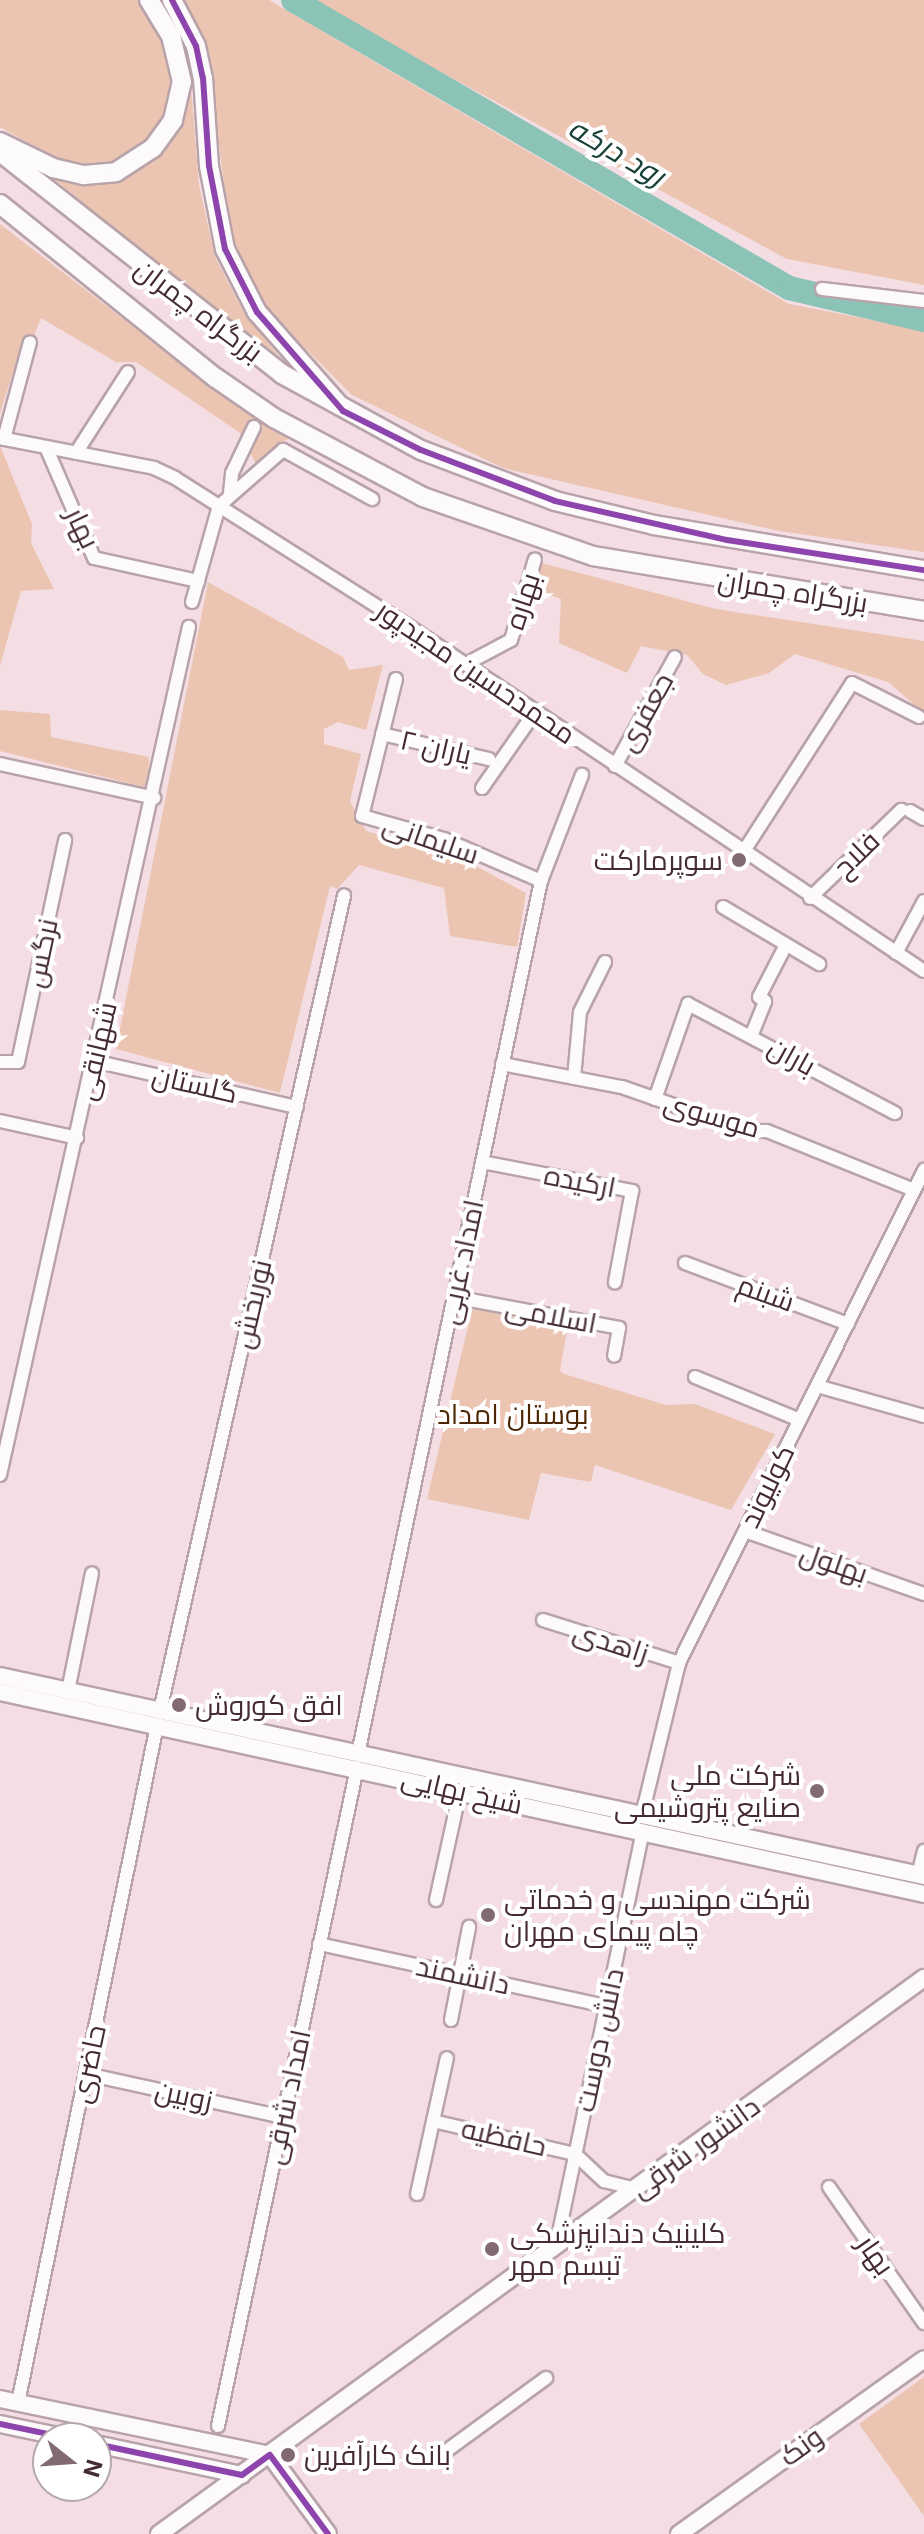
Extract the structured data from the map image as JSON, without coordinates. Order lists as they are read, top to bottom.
{
  "streets": {
    "highway": ["بزرگراه چمران"],
    "main road": ["شیخ بهایی", "دانشور شرقی", "ونک"],
    "street": [
      "بهار",
      "بهاره",
      "محمدحسین مجیدپور",
      "جعفری",
      "یاران ٢",
      "سلیمانی",
      "فلاح",
      "نرگس",
      "شهانقی",
      "باران",
      "گلستان",
      "موسوی",
      "ارکیده",
      "امداد غربی",
      "شبنم",
      "نوربخش",
      "اسلامی",
      "کولیوند",
      "بهلول",
      "زاهدی",
      "دانشمند",
      "دانش دوست",
      "حاضری",
      "زوبین",
      "امداد شرقی",
      "حافظیه"
    ]
  },
  "crossings": [
    ["بهار", "محمدحسین مجیدپور"],
    ["بهاره", "محمدحسین مجیدپور"],
    ["محمدحسین مجیدپور", "جعفری"],
    ["محمدحسین مجیدپور", "فلاح"],
    ["یاران ٢", "سلیمانی"],
    ["سلیمانی", "امداد غربی"],
    ["شهانقی", "گلستان"],
    ["باران", "موسوی"],
    ["گلستان", "نوربخش"],
    ["موسوی", "امداد غربی"],
    ["موسوی", "کولیوند"],
    ["ارکیده", "امداد غربی"],
    ["امداد غربی", "اسلامی"],
    ["امداد غربی", "شیخ بهایی"],
    ["امداد غربی", "امداد شرقی"],
    ["شبنم", "کولیوند"],
    ["نوربخش", "شیخ بهایی"],
    ["نوربخش", "حاضری"],
    ["کولیوند", "بهلول"],
    ["کولیوند", "زاهدی"],
    ["کولیوند", "شیخ بهایی"],
    ["کولیوند", "دانش دوست"],
    ["شیخ بهایی", "دانش دوست"],
    ["شیخ بهایی", "حاضری"],
    ["شیخ بهایی", "امداد شرقی"],
    ["دانشمند", "دانش دوست"],
    ["دانشمند", "امداد شرقی"],
    ["دانش دوست", "حافظیه"],
    ["دانش دوست", "دانشور شرقی"],
    ["حاضری", "زوبین"],
    ["زوبین", "امداد شرقی"]
  ],
  "water": ["رود درکه"],
  "parks": ["بوستان امداد"],
  "places": [
    "سوپرمارکت",
    "افق کوروش",
    "شرکت ملی صنایع پتروشیمی",
    "شرکت مهندسی و خدماتی چاه پیمای مهران",
    "کلینیک دندانپزشکی تبسم مهر",
    "بانک کارآفرین"
  ],
  "north": "right"
}
